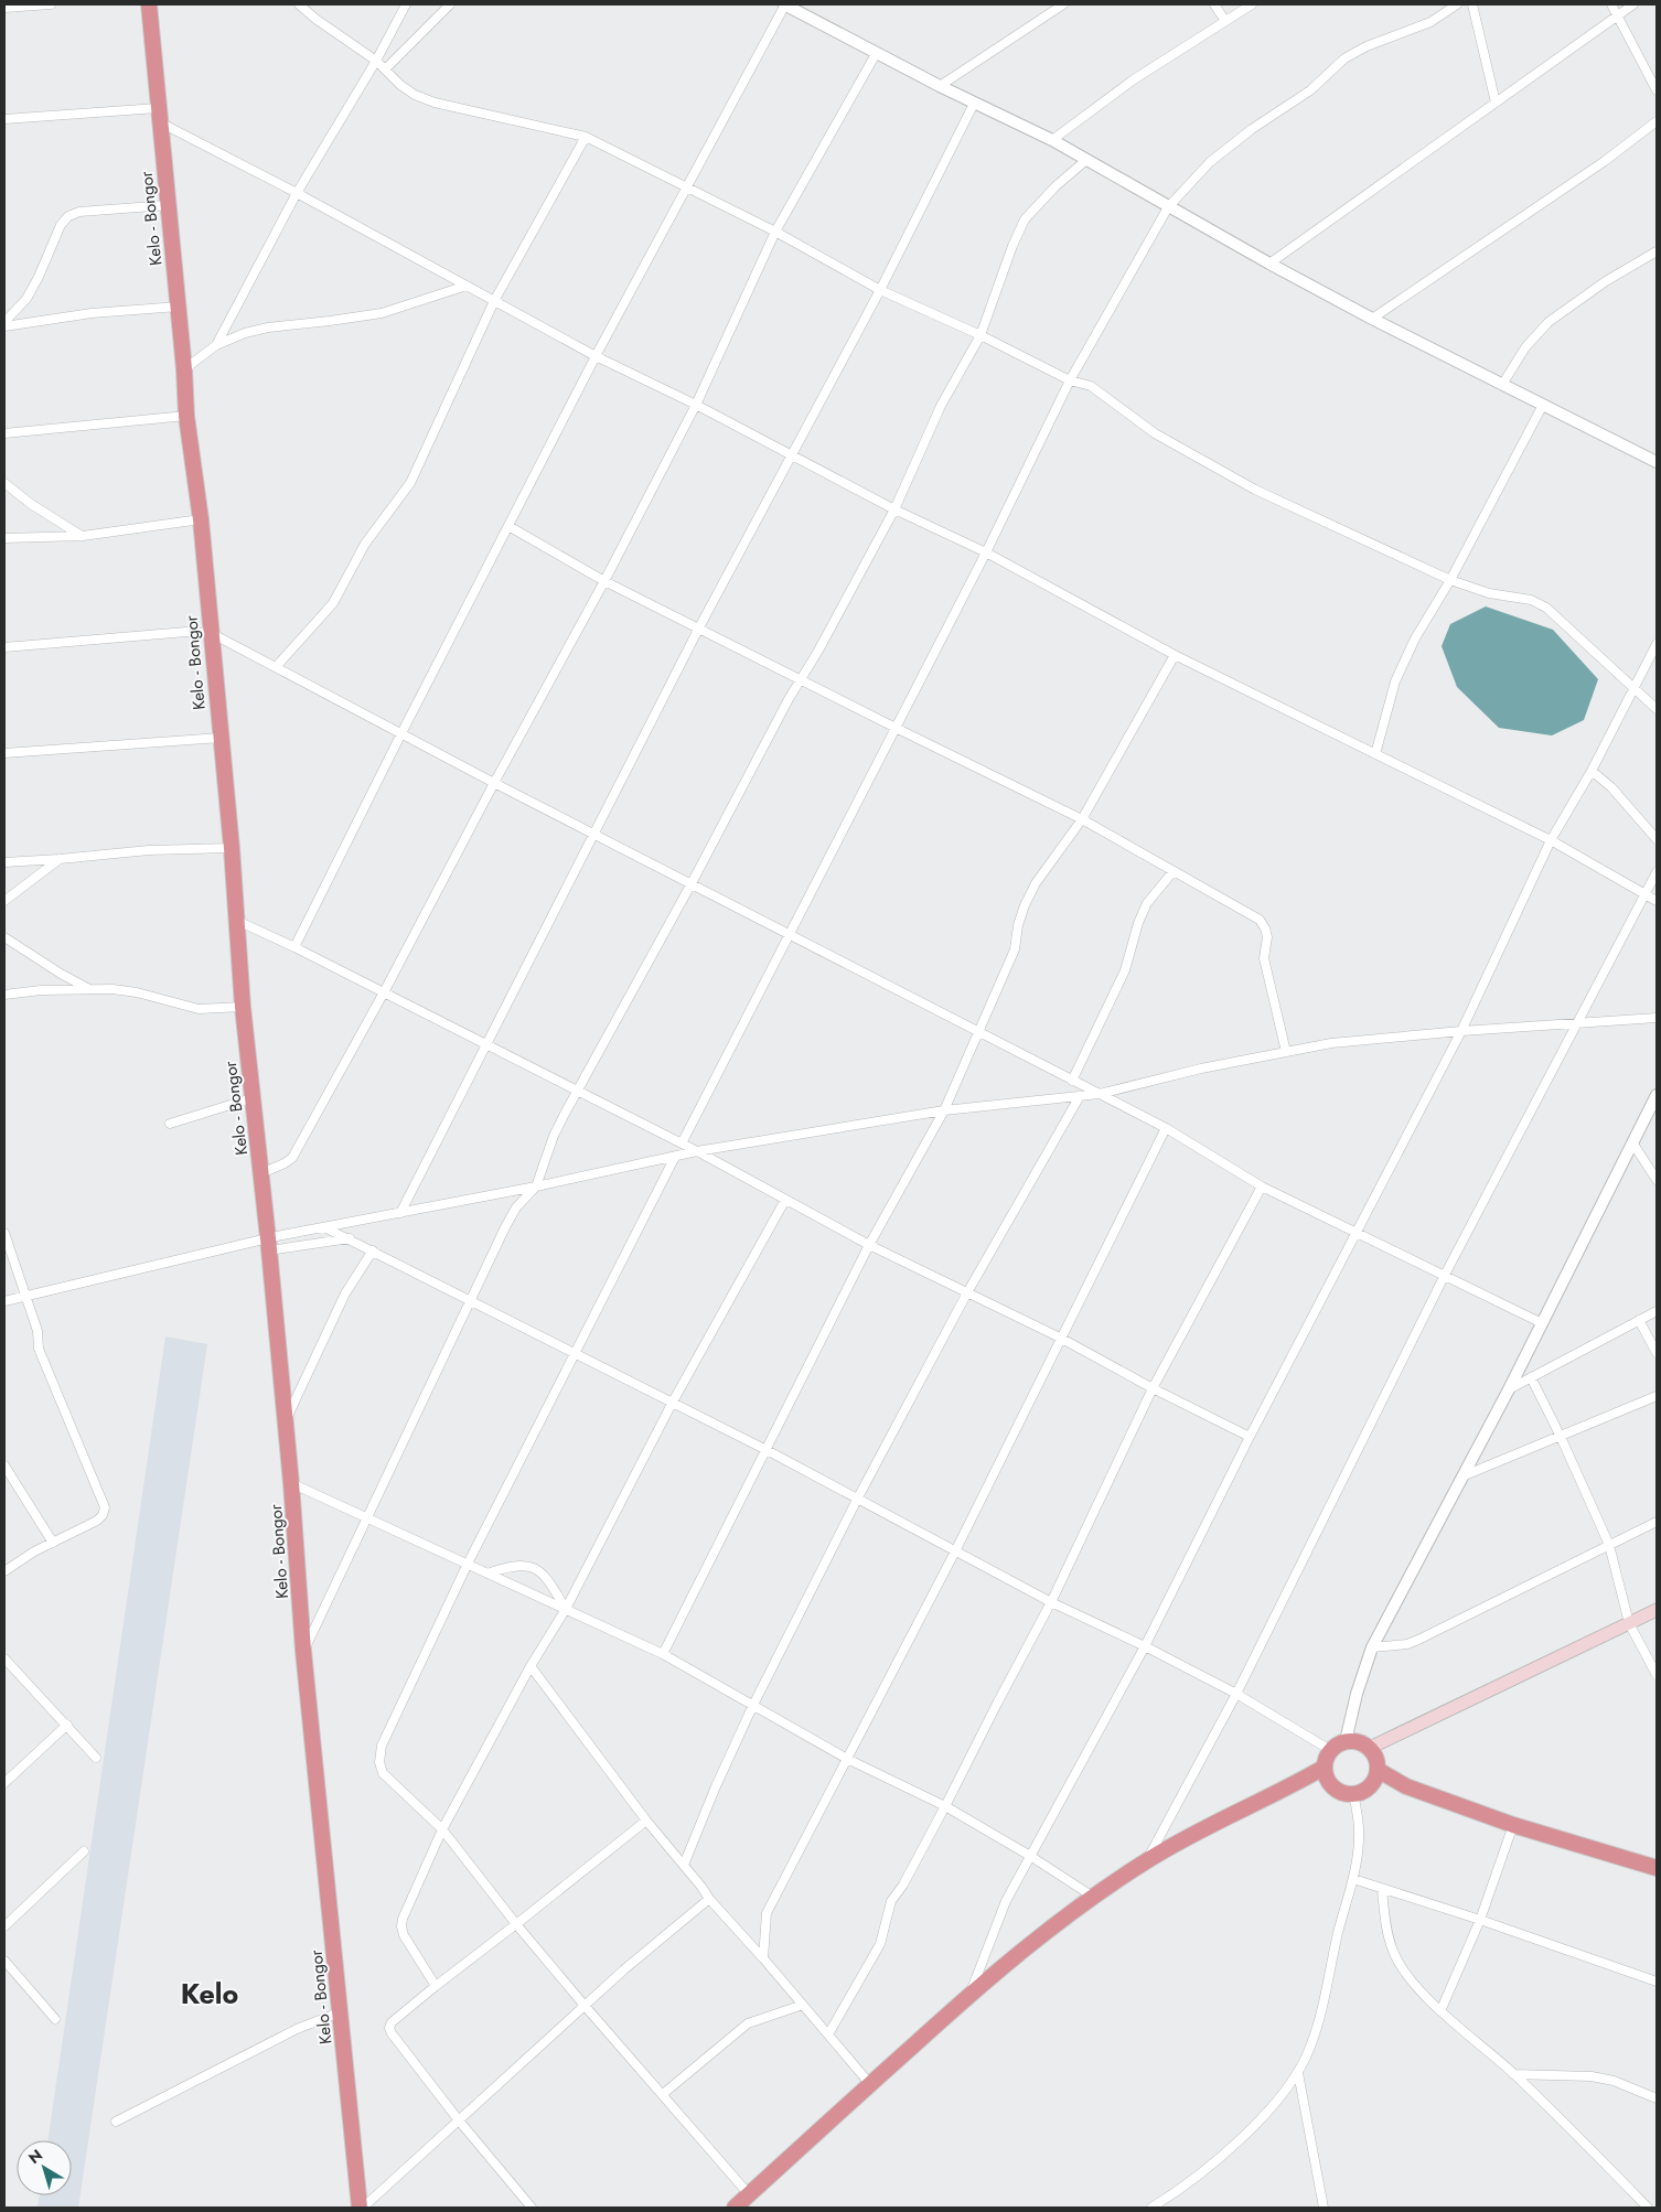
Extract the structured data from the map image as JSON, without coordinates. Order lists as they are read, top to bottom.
{
  "streets": {
    "highway": ["Kelo - Bongor"]
  },
  "districts": ["Kelo"],
  "north": "top left"
}
